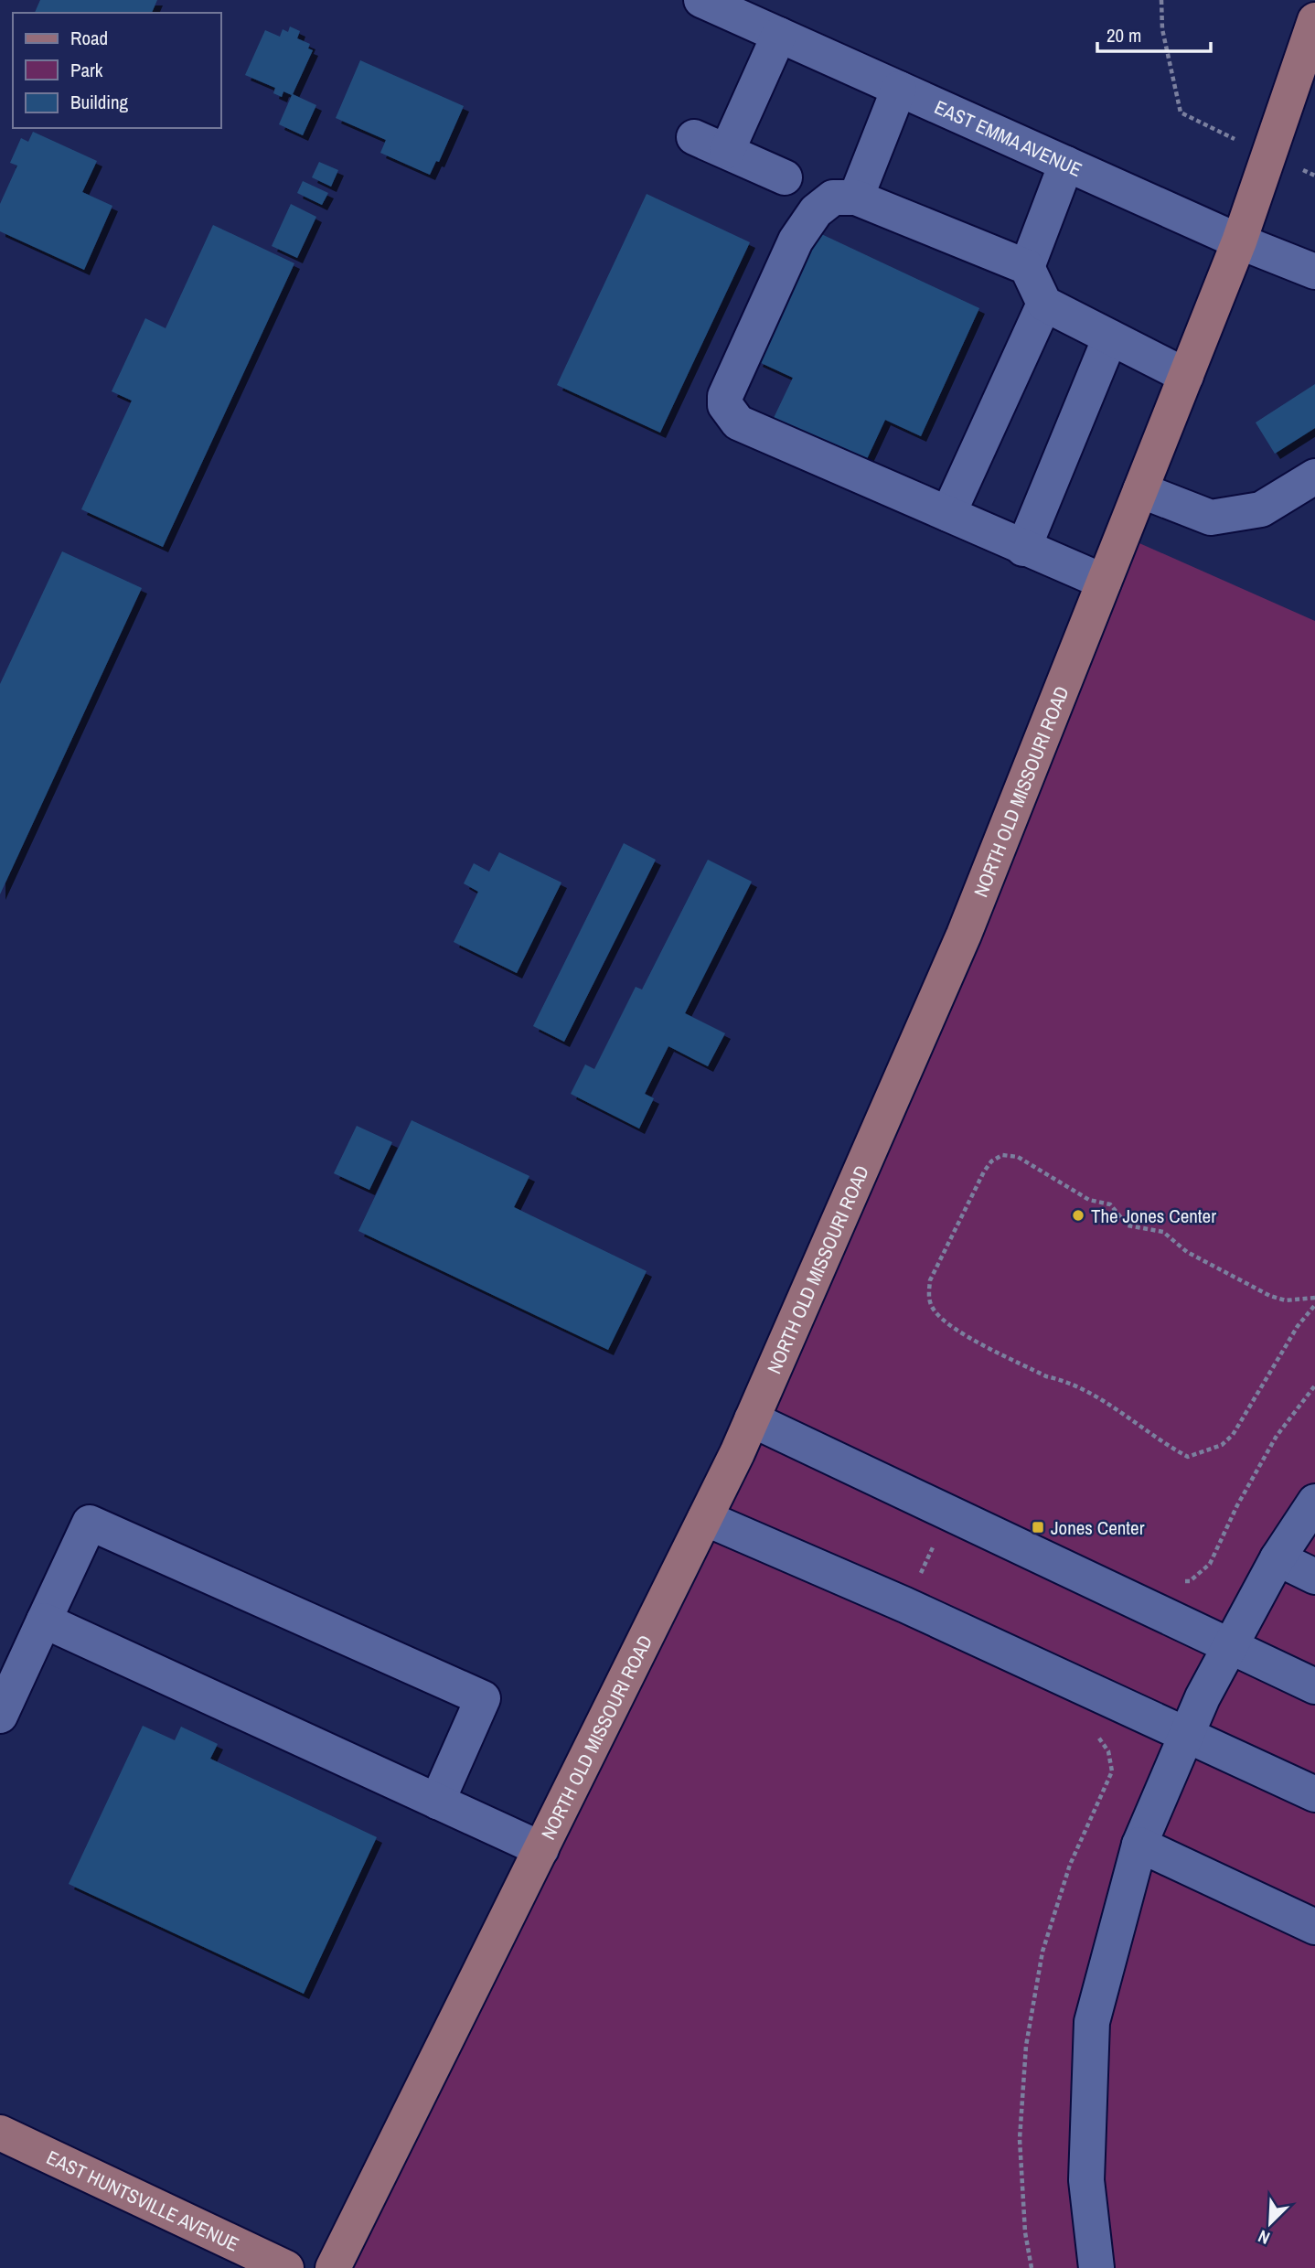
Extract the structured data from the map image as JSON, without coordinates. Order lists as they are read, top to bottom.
{
  "streets": {
    "main road": ["NORTH OLD MISSOURI ROAD", "EAST HUNTSVILLE AVENUE"],
    "street": ["EAST EMMA AVENUE"]
  },
  "crossings": [
    ["EAST EMMA AVENUE", "NORTH OLD MISSOURI ROAD"]
  ],
  "places": {
    "other": ["The Jones Center"],
    "transit": ["Jones Center"]
  },
  "legend": ["Road", "Park", "Building"],
  "scale_bar": "20 m",
  "north": "bottom left"
}
